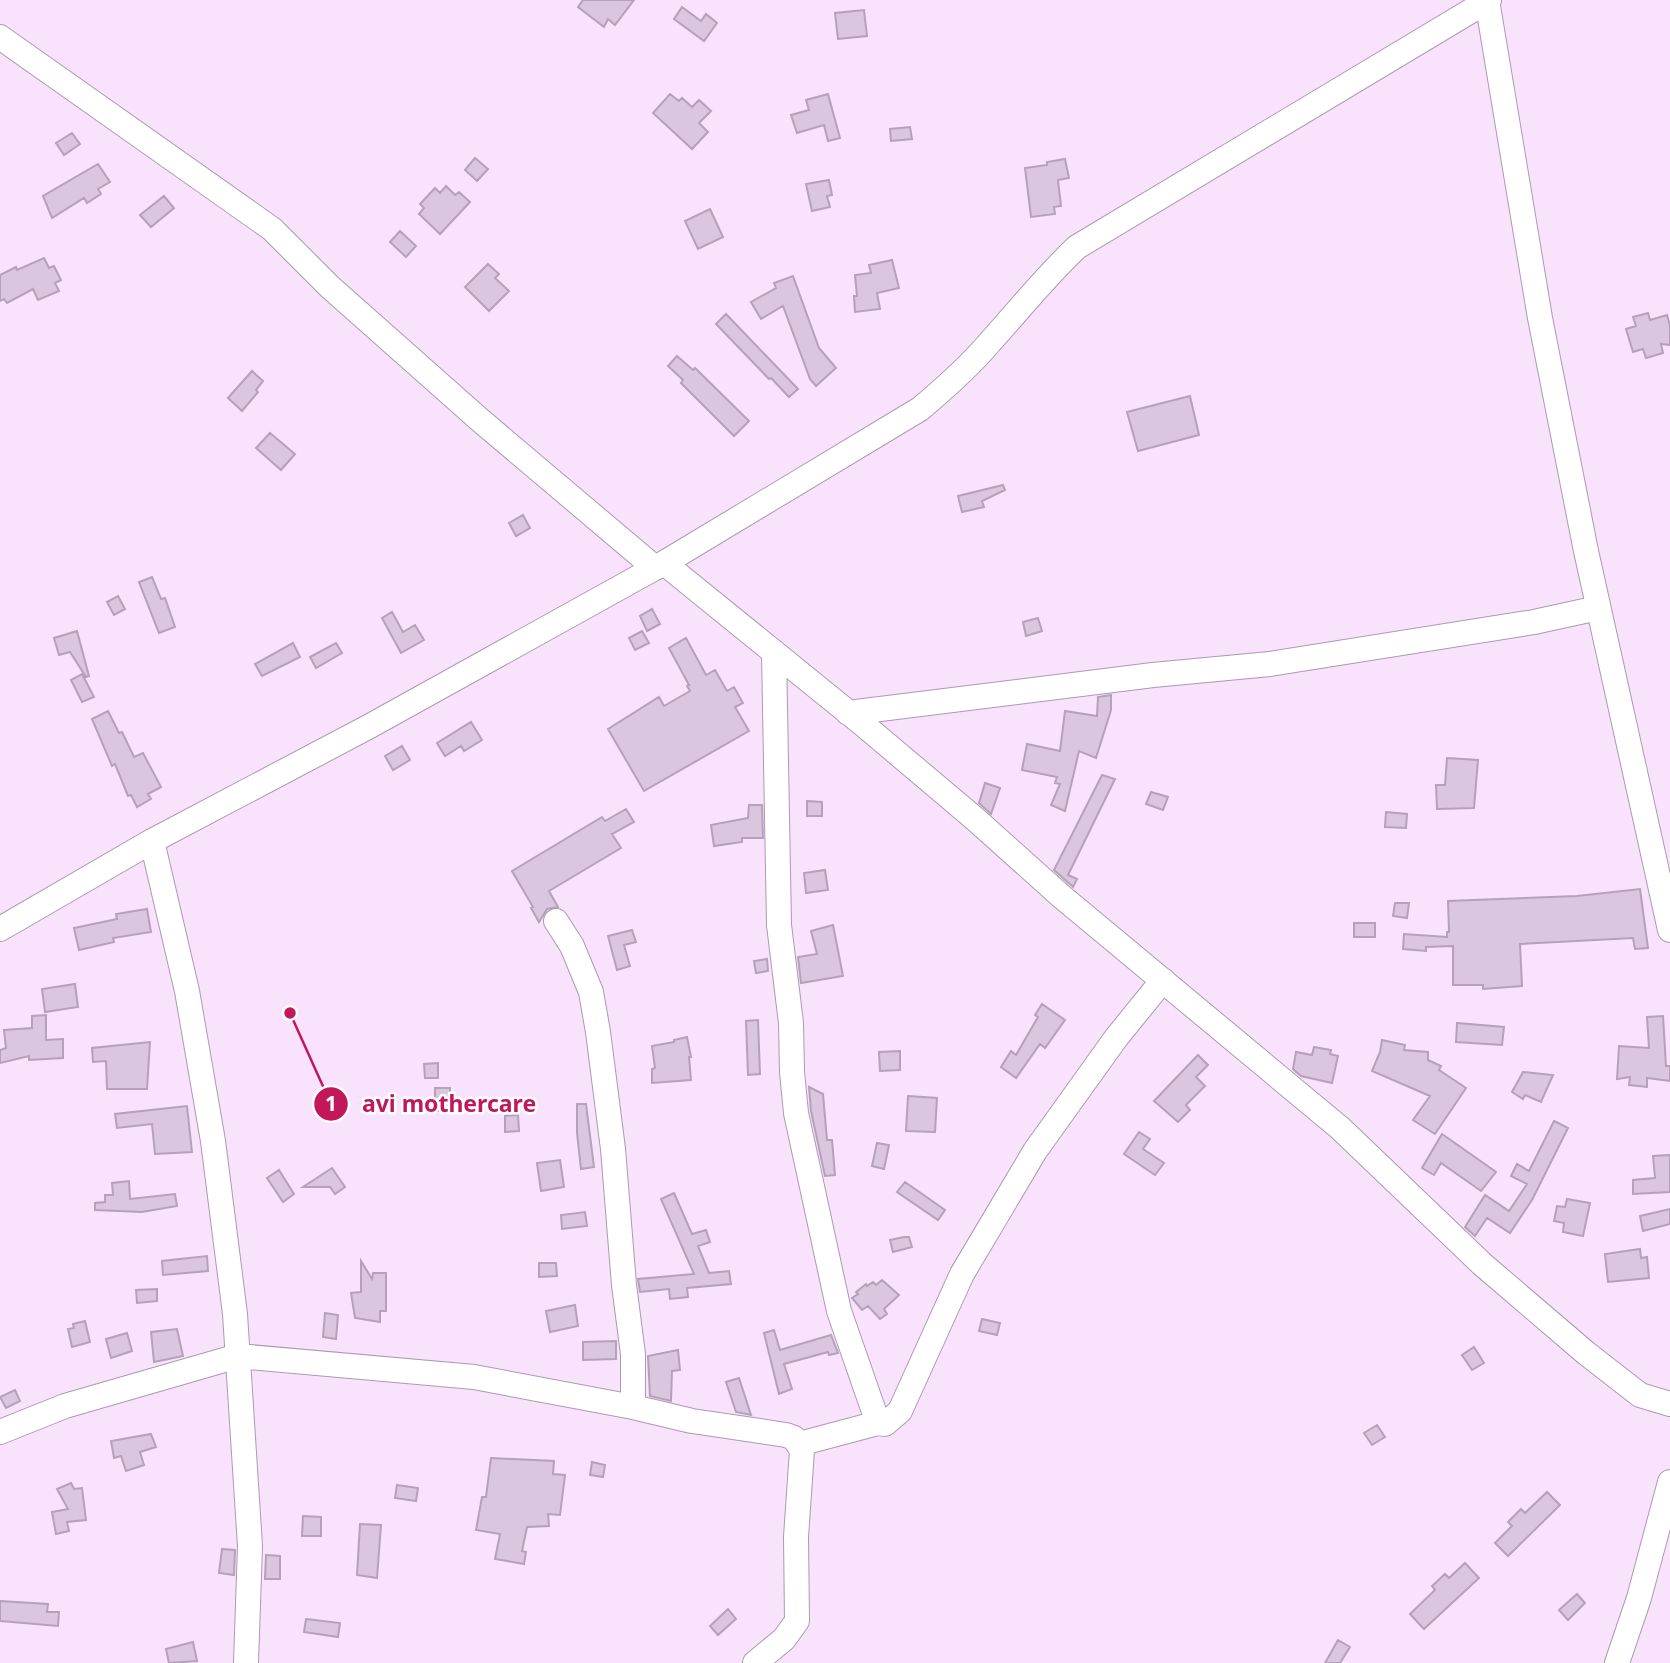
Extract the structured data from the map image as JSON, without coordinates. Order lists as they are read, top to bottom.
{
  "places": ["avi mothercare"]
}
